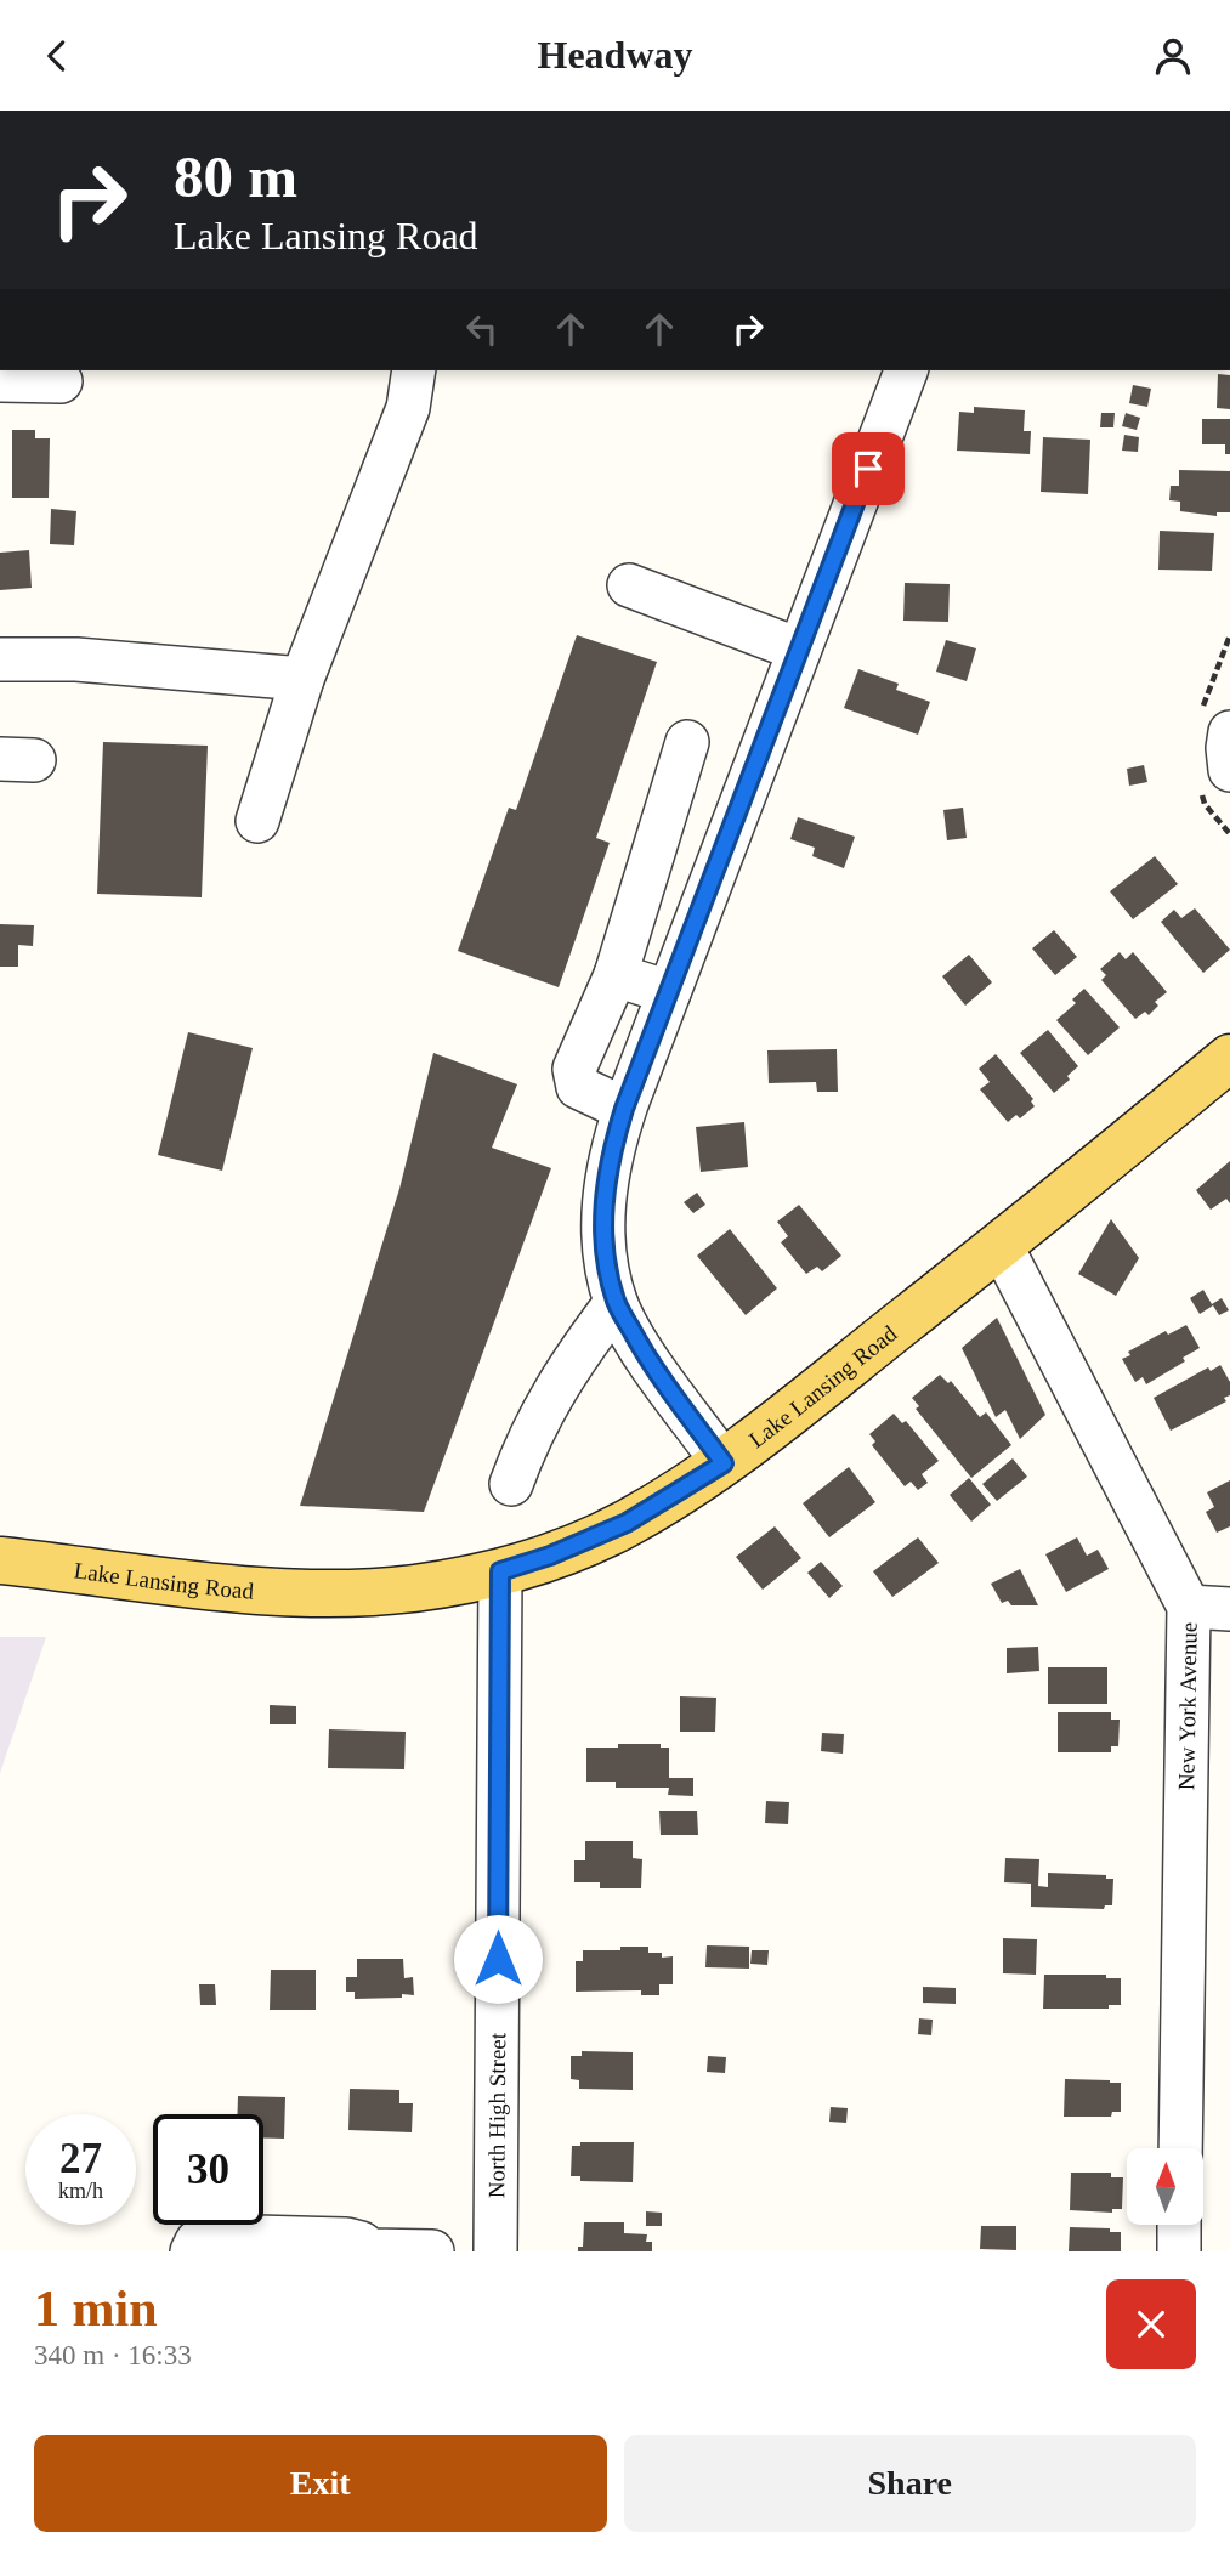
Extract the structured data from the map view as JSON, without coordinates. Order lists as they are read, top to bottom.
{
  "streets": {
    "main road": ["Lake Lansing Road"],
    "street": ["New York Avenue", "North High Street"]
  },
  "crossings": [
    ["Lake Lansing Road", "New York Avenue"],
    ["Lake Lansing Road", "North High Street"]
  ],
  "north": "top",
  "page": {
    "header": "Headway",
    "turn": ["80 m", "Lake Lansing Road"],
    "speed": "27 km/h",
    "limit": "30",
    "heading": ["1 min", "340 m · 16:33"],
    "buttons": ["Exit", "Share"]
  }
}
